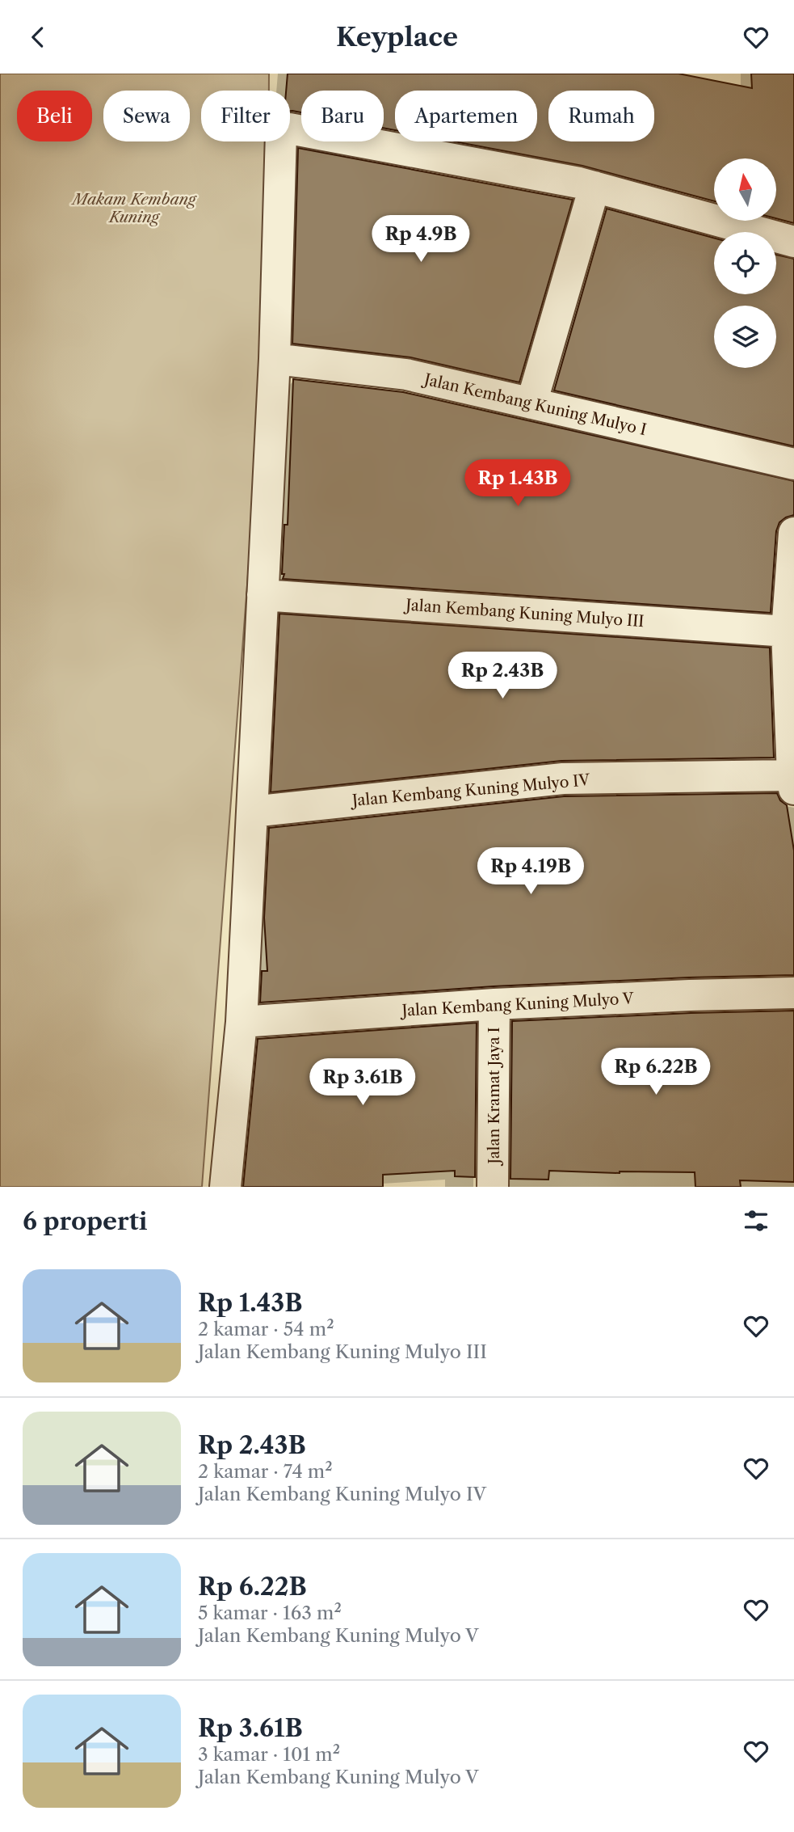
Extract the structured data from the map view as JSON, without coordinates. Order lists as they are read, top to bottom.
{
  "streets": {
    "street": [
      "Jalan Kembang Kuning Mulyo I",
      "Jalan Kembang Kuning Mulyo III",
      "Jalan Kembang Kuning Mulyo IV",
      "Jalan Kembang Kuning Mulyo V",
      "Jalan Kramat Jaya I"
    ]
  },
  "crossings": [
    ["Jalan Kembang Kuning Mulyo V", "Jalan Kramat Jaya I"]
  ],
  "parks": ["Makam Kembang Kuning"],
  "north": "top",
  "page": {
    "header": "Keyplace",
    "chip": [
      "Beli",
      "Sewa",
      "Filter",
      "Baru",
      "Apartemen",
      "Rumah"
    ],
    "price": [
      "Rp 4.9B",
      "Rp 1.43B",
      "Rp 2.43B",
      "Rp 4.19B",
      "Rp 6.22B",
      "Rp 3.61B"
    ],
    "heading": "6 properti",
    "list": [
      {
        "name": "Rp 1.43B",
        "note": "2 kamar · 54 m² · Jalan Kembang Kuning Mulyo III"
      },
      {
        "name": "Rp 2.43B",
        "note": "2 kamar · 74 m² · Jalan Kembang Kuning Mulyo IV"
      },
      {
        "name": "Rp 6.22B",
        "note": "5 kamar · 163 m² · Jalan Kembang Kuning Mulyo V"
      },
      {
        "name": "Rp 3.61B",
        "note": "3 kamar · 101 m² · Jalan Kembang Kuning Mulyo V"
      }
    ]
  }
}
